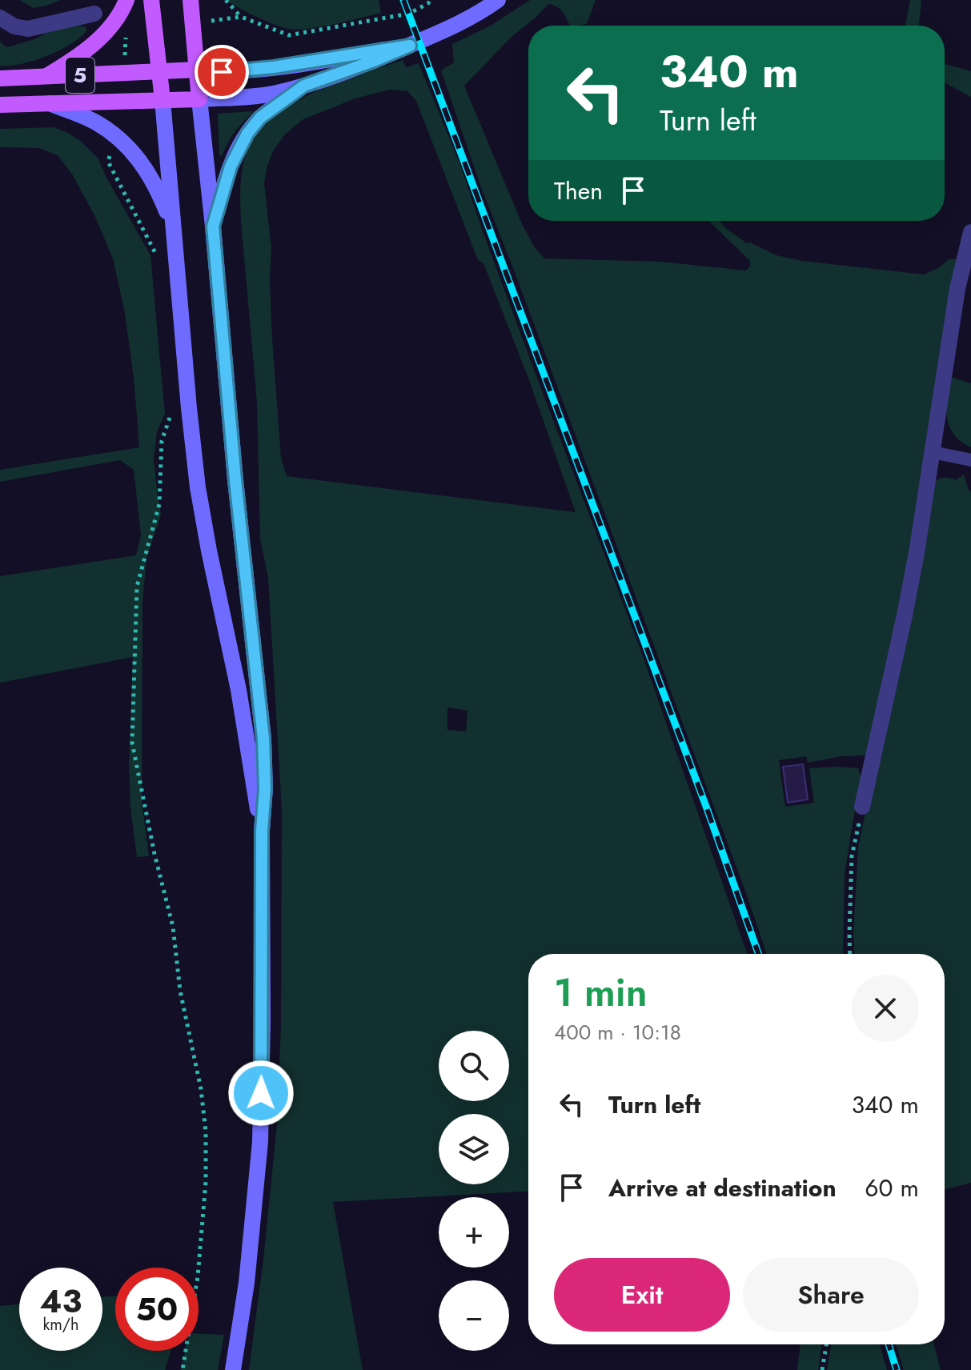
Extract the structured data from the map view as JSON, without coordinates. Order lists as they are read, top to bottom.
{
  "streets": {
    "main road": ["5"]
  },
  "page": {
    "turn": ["340 m", "Turn left"],
    "then": "Then",
    "heading": ["1 min", "400 m · 10:18"],
    "map_buttons": ["+", "−"],
    "list": [
      {
        "name": "Turn left",
        "value": "340 m"
      },
      {
        "name": "Arrive at destination",
        "value": "60 m"
      }
    ],
    "buttons": ["Exit", "Share"],
    "speed": "43 km/h",
    "limit": "50"
  }
}
